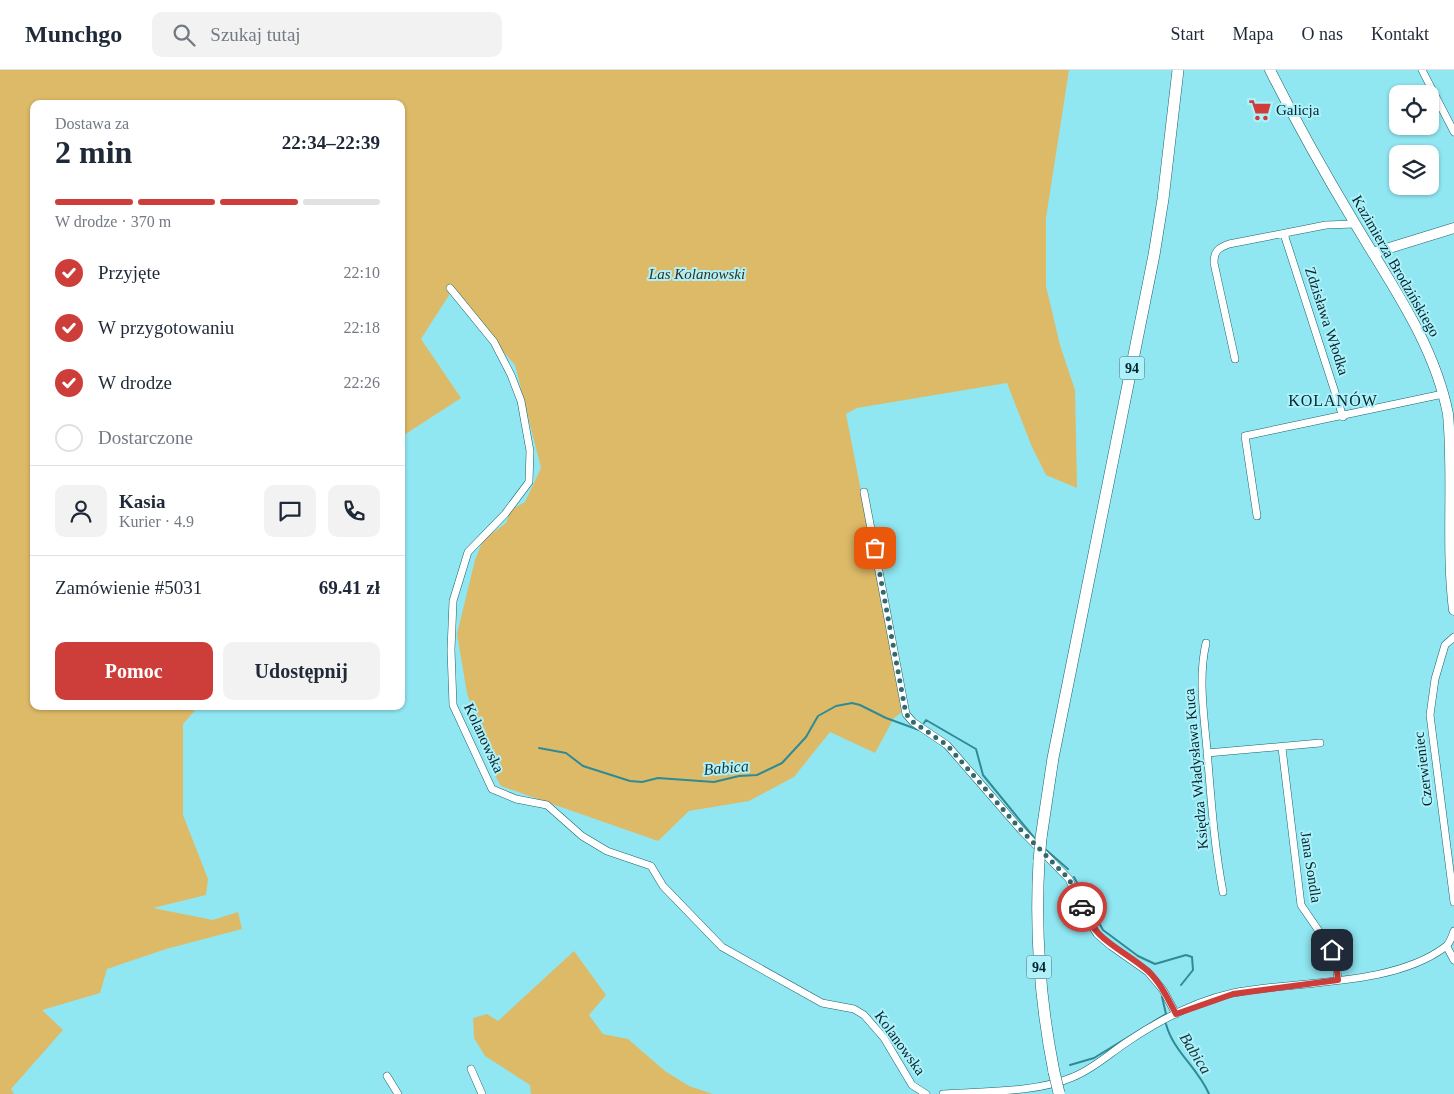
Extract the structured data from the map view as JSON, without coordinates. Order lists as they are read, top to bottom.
{
  "streets": {
    "main road": ["Kazimierza Brodzińskiego", "94"],
    "street": [
      "Zdzisława Włodka",
      "Kolanowska",
      "Księdza Władysława Kuca",
      "Czerwieniec",
      "Jana Sondla"
    ]
  },
  "districts": ["KOLANÓW"],
  "water": ["Babica"],
  "parks": ["Las Kolanowski"],
  "places": {
    "supermarket": ["Galicja"]
  },
  "page": {
    "header": "Munchgo",
    "search": "Szukaj tutaj",
    "nav": [
      "Start",
      "Mapa",
      "O nas",
      "Kontakt"
    ],
    "heading": ["2 min", "Dostawa za", "22:34–22:39"],
    "panel": [
      "Kasia",
      "Kurier · 4.9",
      "Zamówienie #5031",
      "69.41 zł"
    ],
    "bar": "W drodze · 370 m",
    "list": [
      ["Przyjęte", "22:10"],
      ["W przygotowaniu", "22:18"],
      ["W drodze", "22:26"],
      "Dostarczone"
    ],
    "buttons": ["Pomoc", "Udostępnij"]
  }
}
